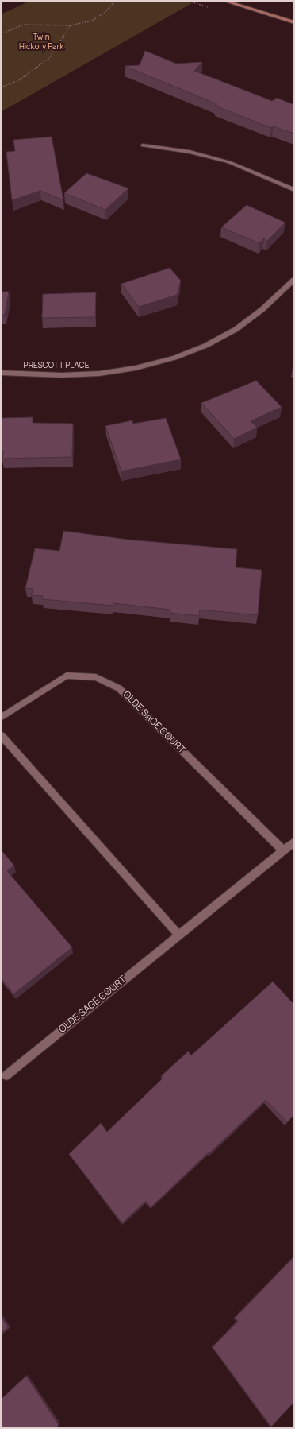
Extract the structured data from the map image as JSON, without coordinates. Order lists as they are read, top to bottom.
{
  "streets": {
    "street": ["PRESCOTT PLACE", "OLDE SAGE COURT"]
  },
  "parks": ["Twin Hickory Park"]
}
